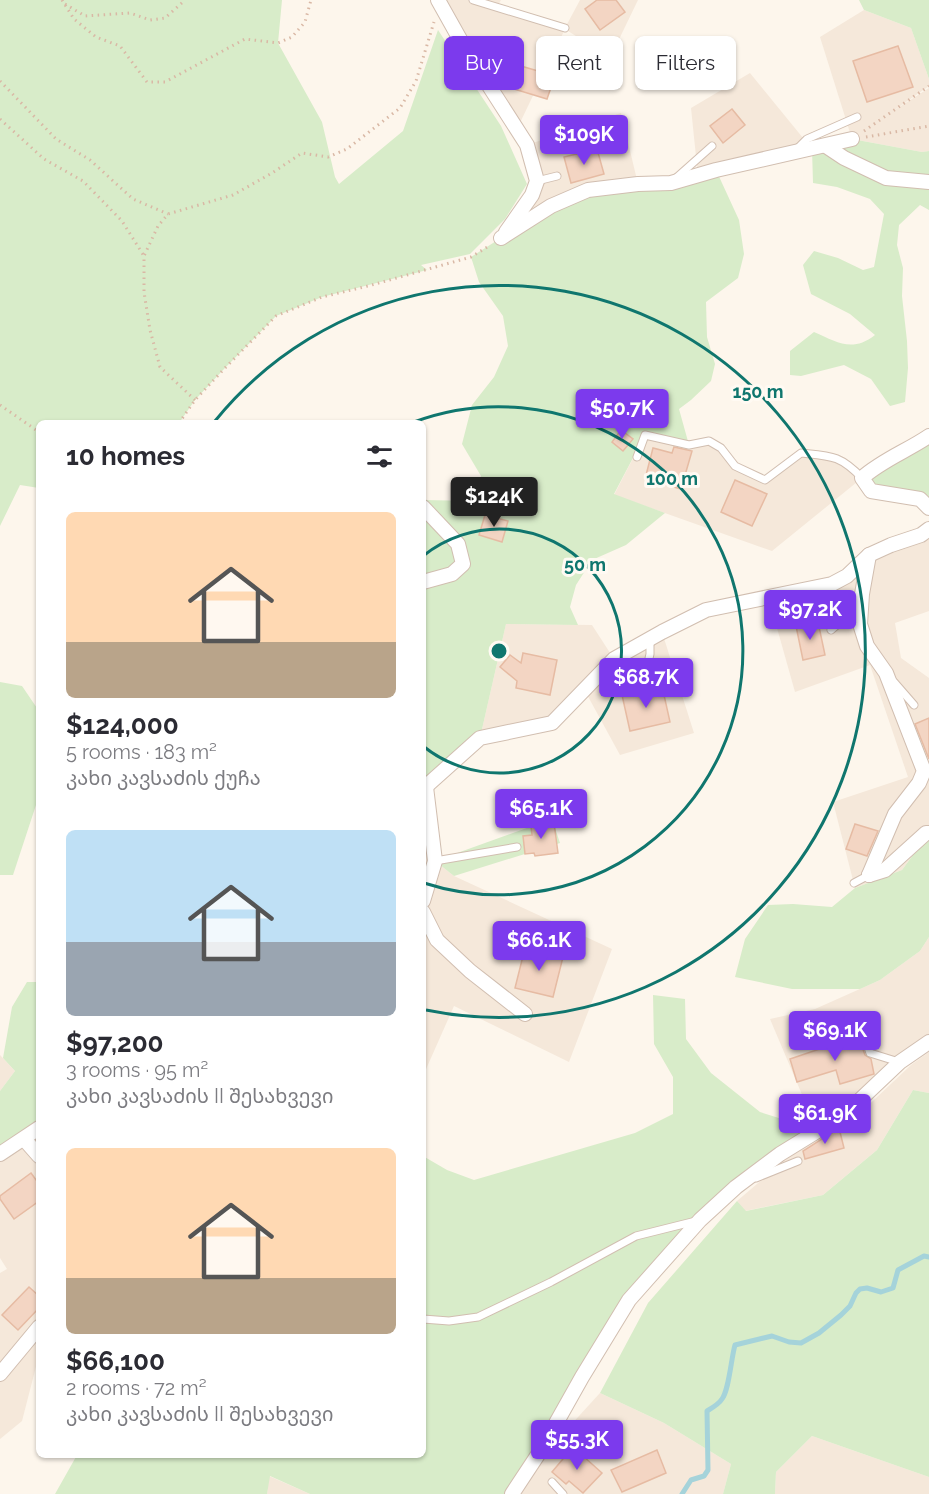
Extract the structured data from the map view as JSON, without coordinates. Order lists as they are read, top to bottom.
{
  "page": {
    "chip": ["Buy", "Rent", "Filters"],
    "price": [
      "$109K",
      "$50.7K",
      "$124K",
      "$97.2K",
      "$68.7K",
      "$65.1K",
      "$66.1K",
      "$69.1K",
      "$61.9K",
      "$55.3K"
    ],
    "heading": "10 homes",
    "list": [
      {
        "name": "$124,000",
        "note": "5 rooms · 183 m² · კახი კავსაძის ქუჩა"
      },
      {
        "name": "$97,200",
        "note": "3 rooms · 95 m² · კახი კავსაძის II შესახვევი"
      },
      {
        "name": "$66,100",
        "note": "2 rooms · 72 m² · კახი კავსაძის II შესახვევი"
      }
    ]
  },
  "rings": ["150 m", "100 m", "50 m"]
}
